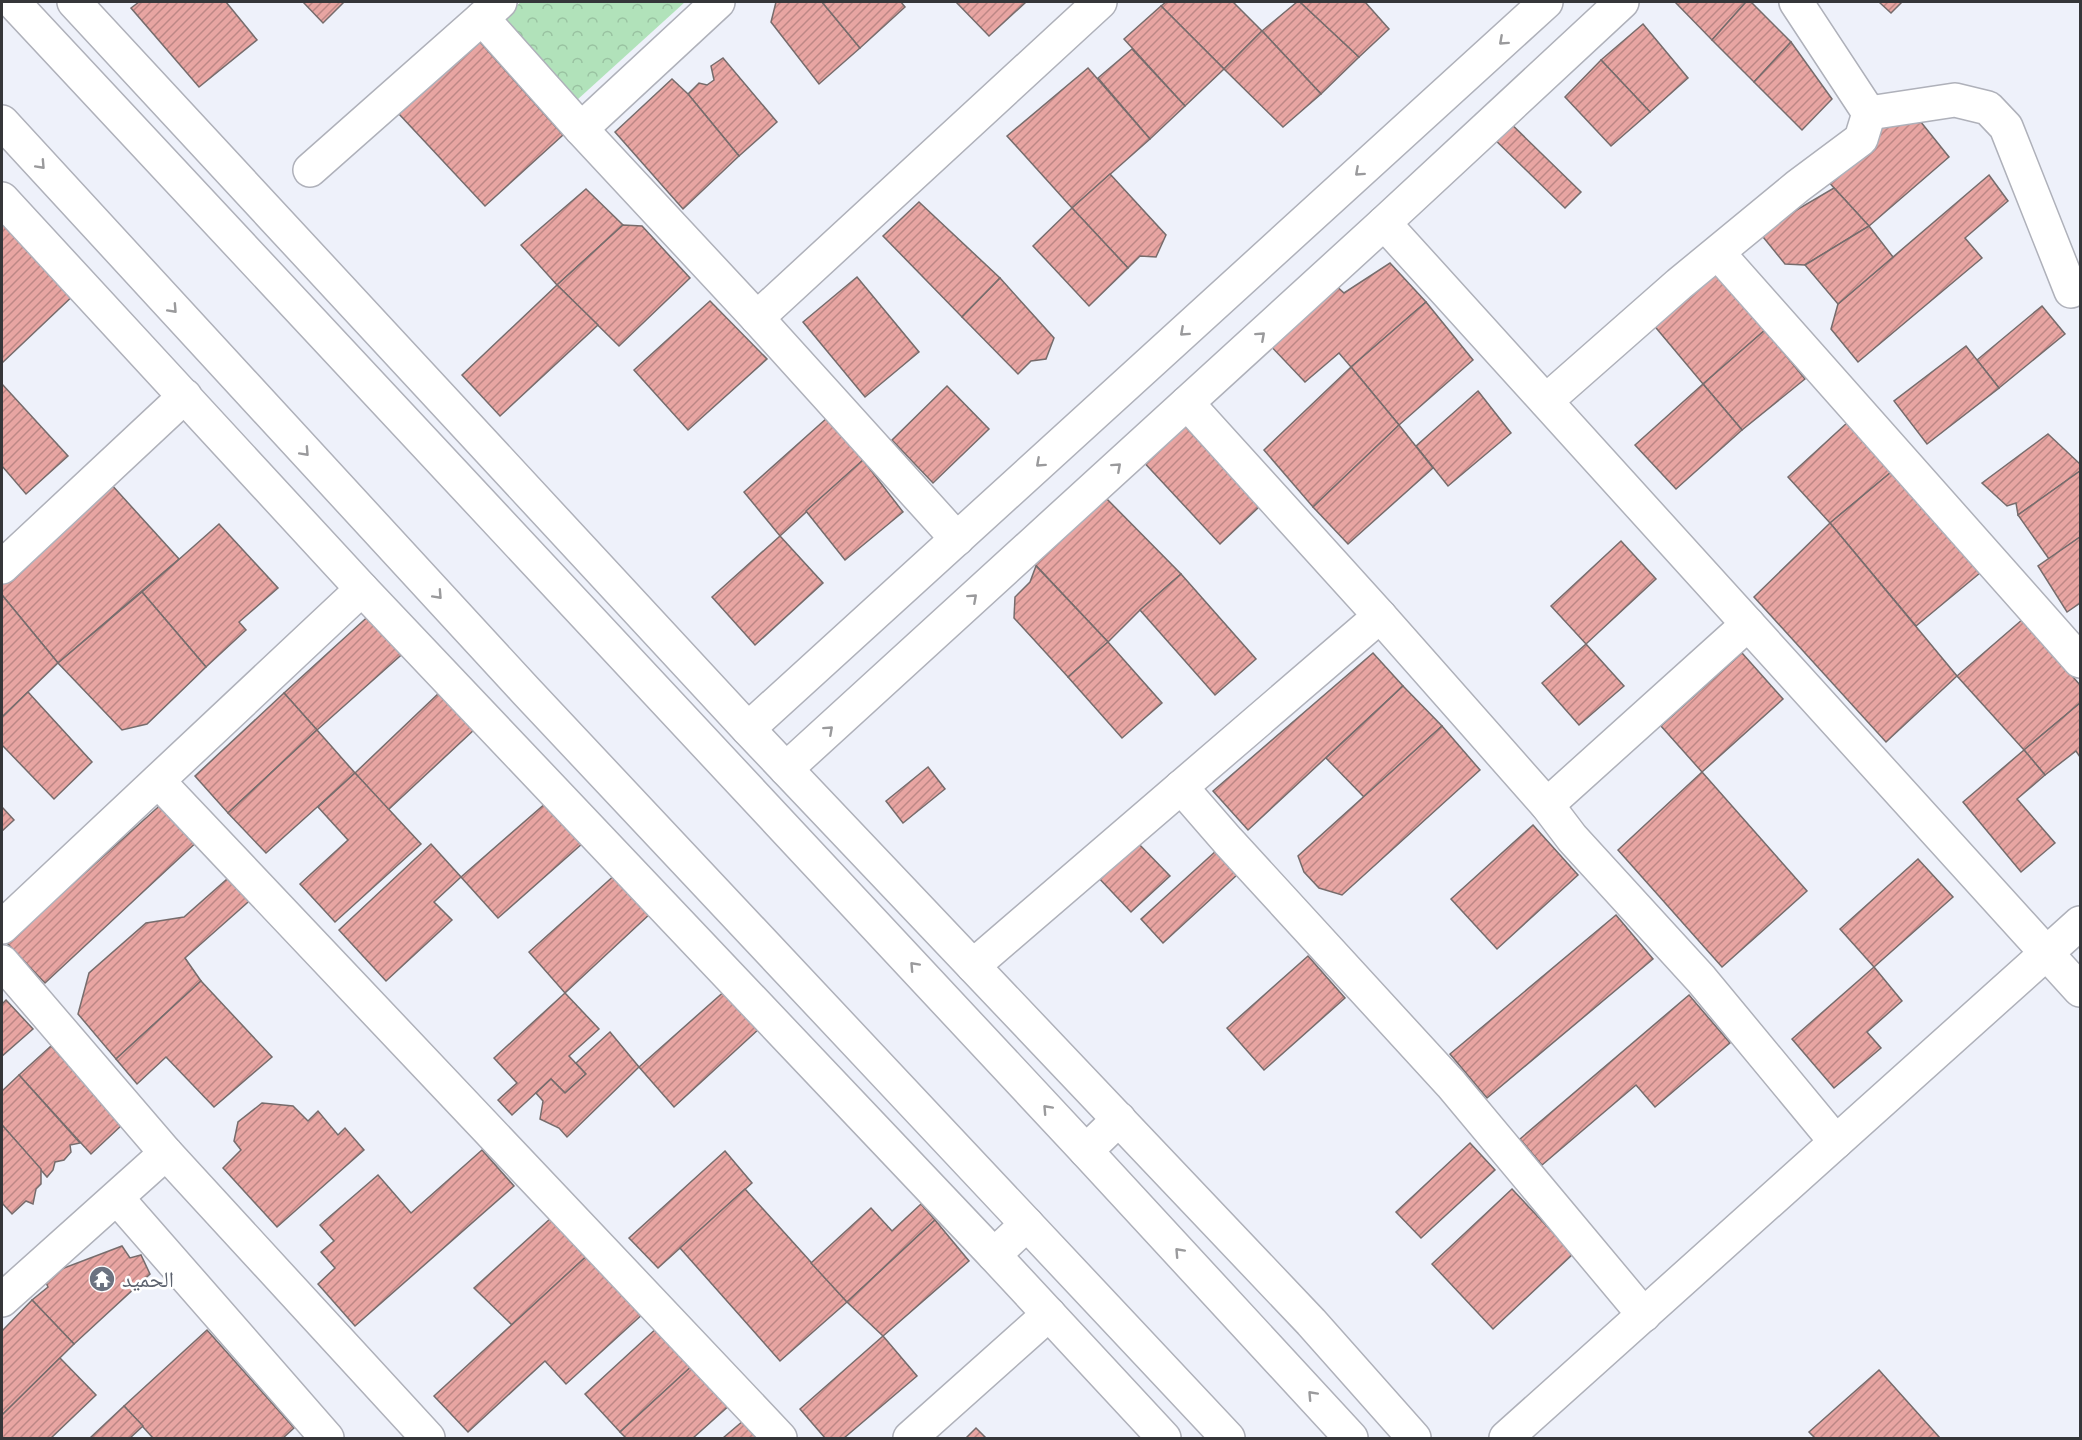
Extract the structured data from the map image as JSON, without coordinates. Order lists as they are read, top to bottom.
{
  "places": {
    "temple": ["الحميد"]
  }
}
